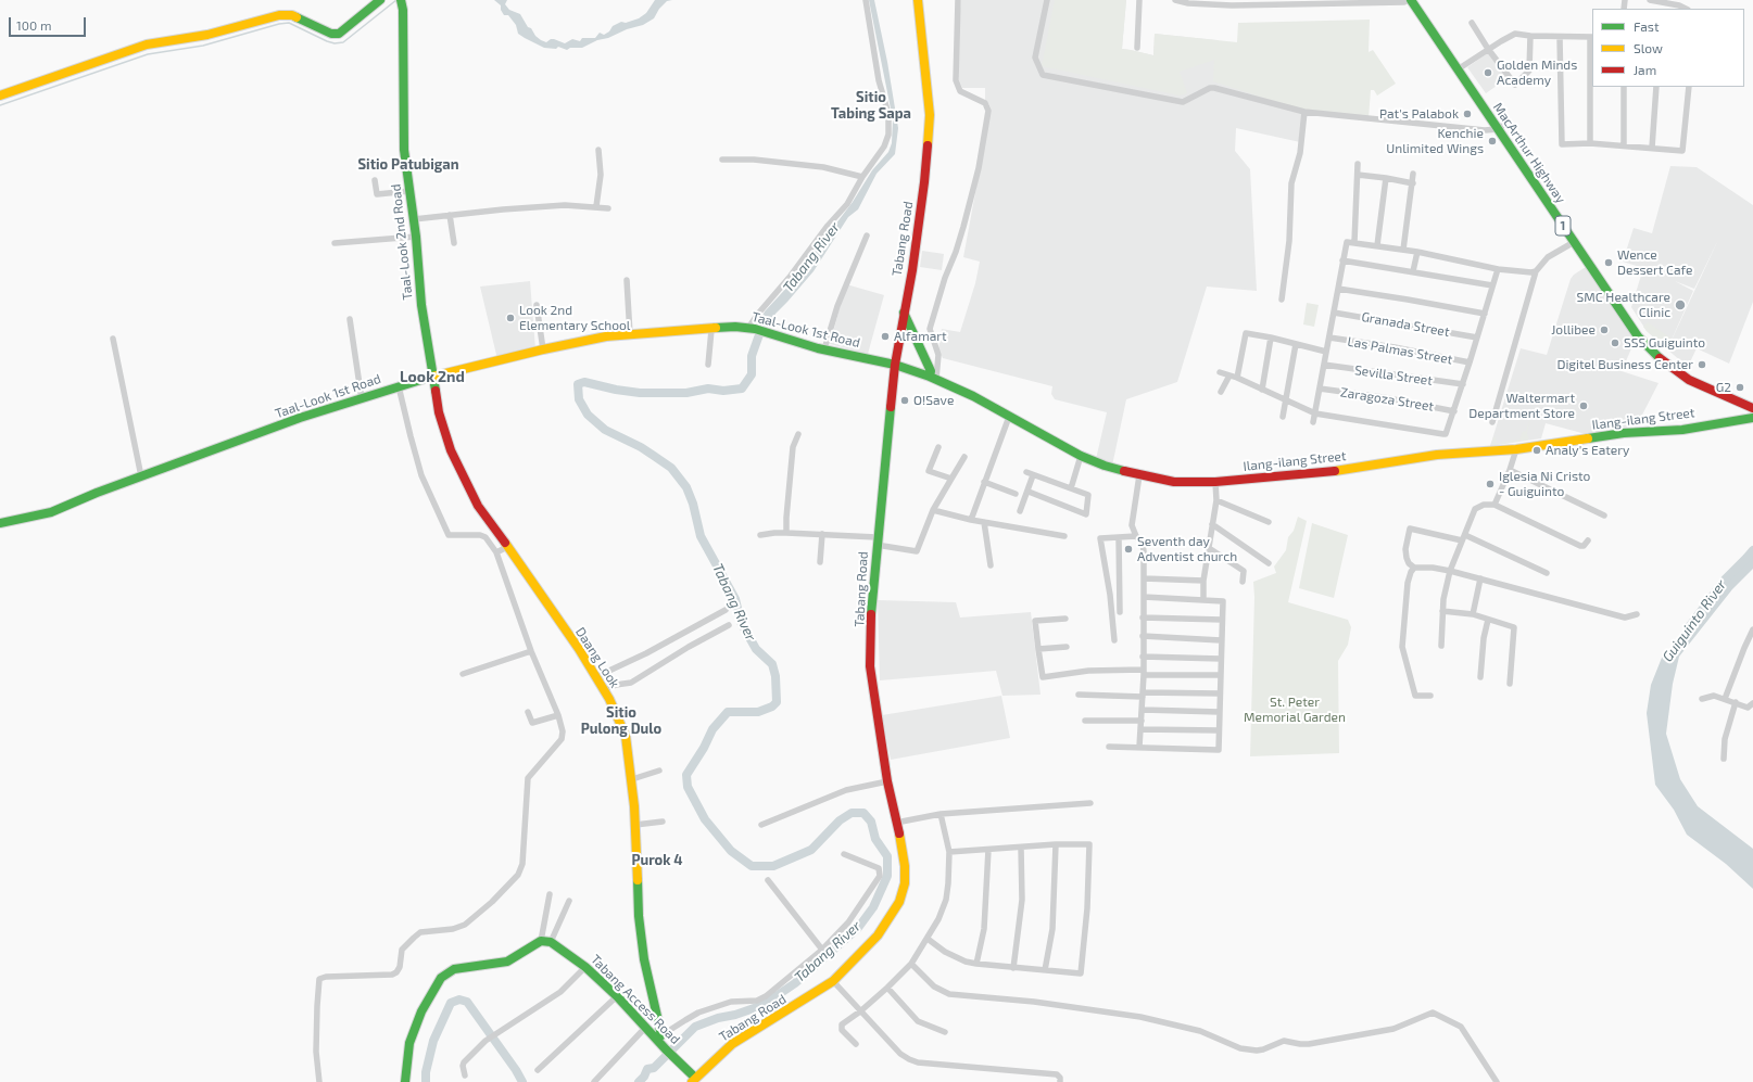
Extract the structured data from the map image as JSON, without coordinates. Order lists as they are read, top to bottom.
{
  "streets": {
    "main road": [
      "MacArthur Highway",
      "1",
      "Tabang Road",
      "Taal-Look 2nd Road",
      "Taal-Look 1st Road",
      "Ilang-ilang Street",
      "Daang Look",
      "Tabang Access Road"
    ],
    "street": [
      "Granada Street",
      "Las Palmas Street",
      "Sevilla Street",
      "Zaragoza Street"
    ]
  },
  "crossings": [
    ["Tabang Road", "Taal-Look 1st Road"],
    ["Tabang Road", "Tabang Access Road"],
    ["Taal-Look 2nd Road", "Taal-Look 1st Road"],
    ["Taal-Look 2nd Road", "Daang Look"],
    ["Taal-Look 1st Road", "Ilang-ilang Street"],
    ["Taal-Look 1st Road", "Daang Look"],
    ["Daang Look", "Tabang Access Road"]
  ],
  "districts": [
    "Sitio Tabing Sapa",
    "Sitio Patubigan",
    "Look 2nd",
    "Sitio Pulong Dulo",
    "Purok 4"
  ],
  "water": ["Tabang River", "Guiguinto River"],
  "parks": ["St. Peter Memorial Garden"],
  "places": [
    "Golden Minds Academy",
    "Pat's Palabok",
    "Kenchie Unlimited Wings",
    "Wence Dessert Cafe",
    "SMC Healthcare Clinic",
    "Look 2nd Elementary School",
    "Jollibee",
    "Alfamart",
    "SSS Guiguinto",
    "Digitel Business Center",
    "G2",
    "O!Save",
    "Waltermart Department Store",
    "Analy's Eatery",
    "Iglesia Ni Cristo - Guiguinto",
    "Seventh day Adventist church"
  ],
  "legend": ["Fast", "Slow", "Jam"],
  "scale_bar": "100 m"
}
